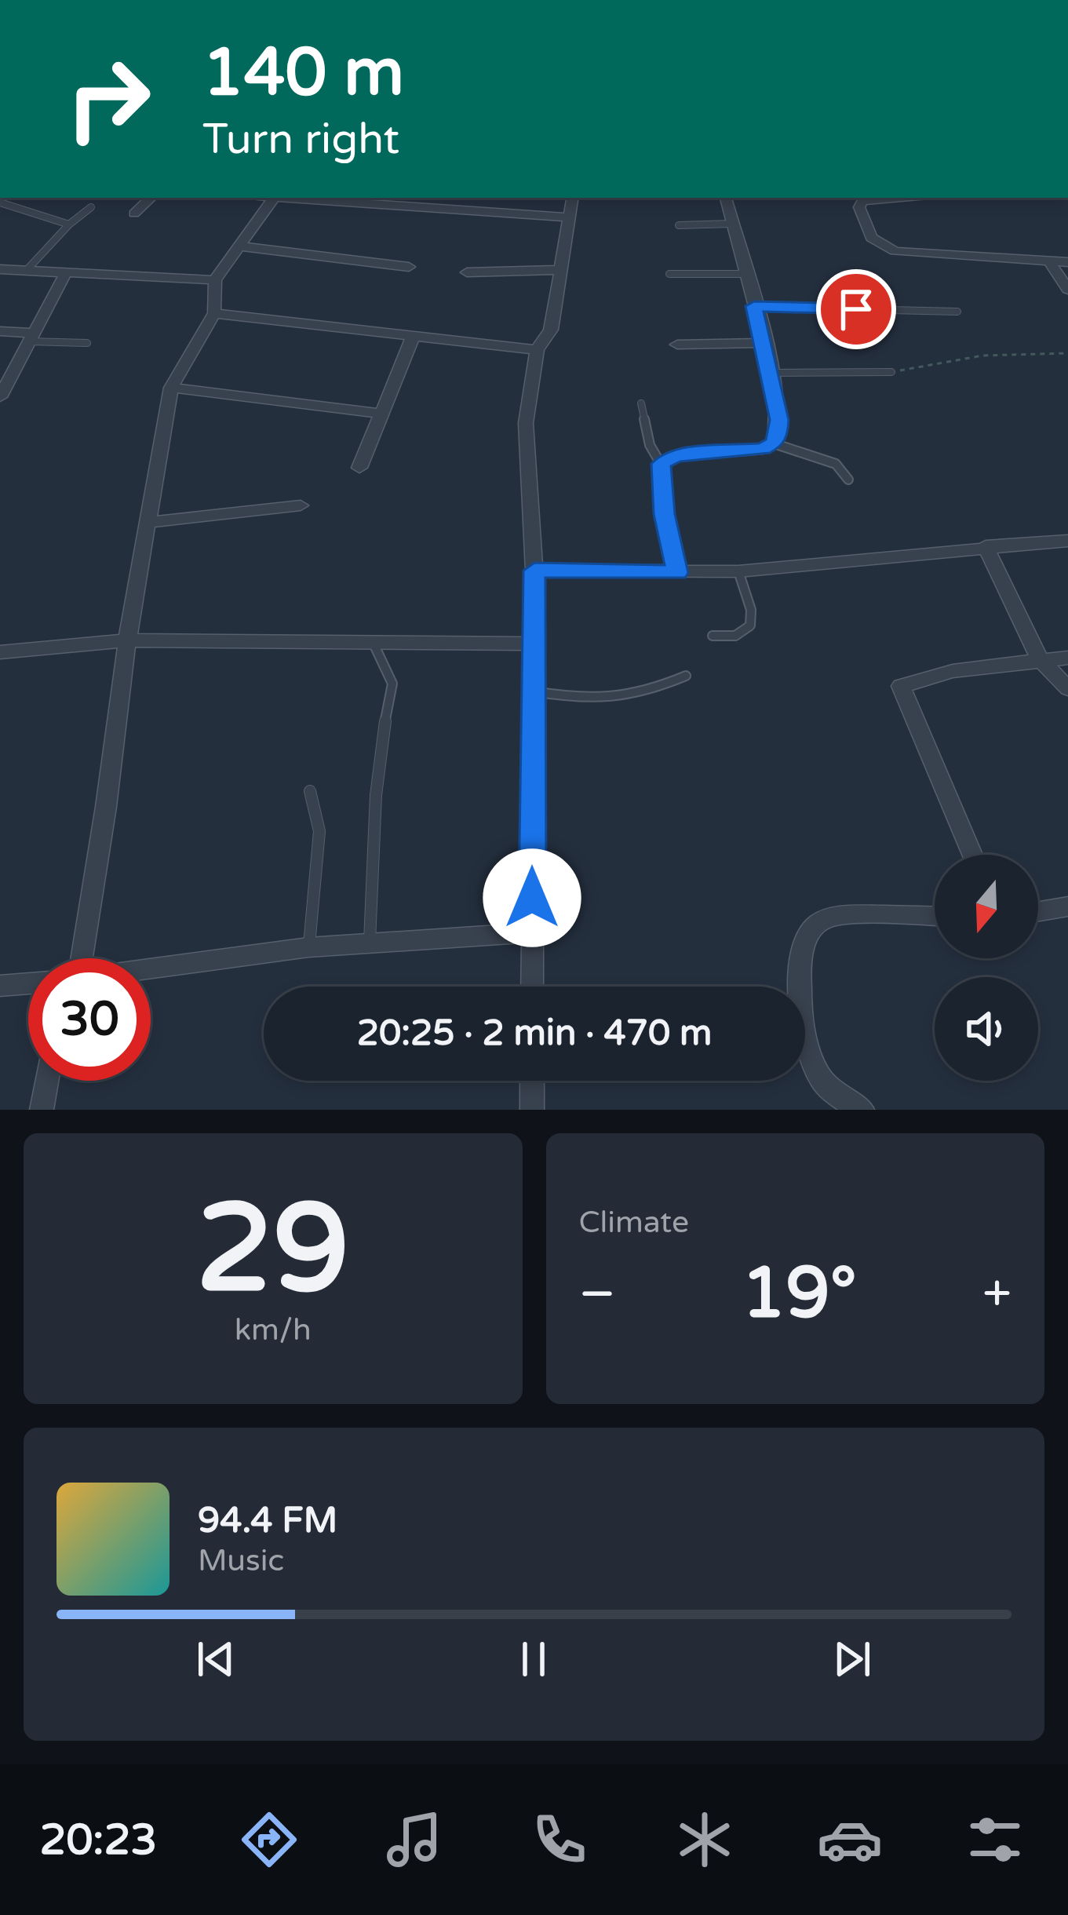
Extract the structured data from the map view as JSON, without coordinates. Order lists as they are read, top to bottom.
{
  "north": "bottom",
  "page": {
    "turn": ["140 m", "Turn right"],
    "limit": "30",
    "trip": "20:25 · 2 min · 470 m",
    "tile": [
      ["29", "km/h"],
      "Climate"
    ],
    "heat": ["−", "19°", "+"],
    "song": ["94.4 FM", "Music"],
    "tabs": "20:23"
  }
}
